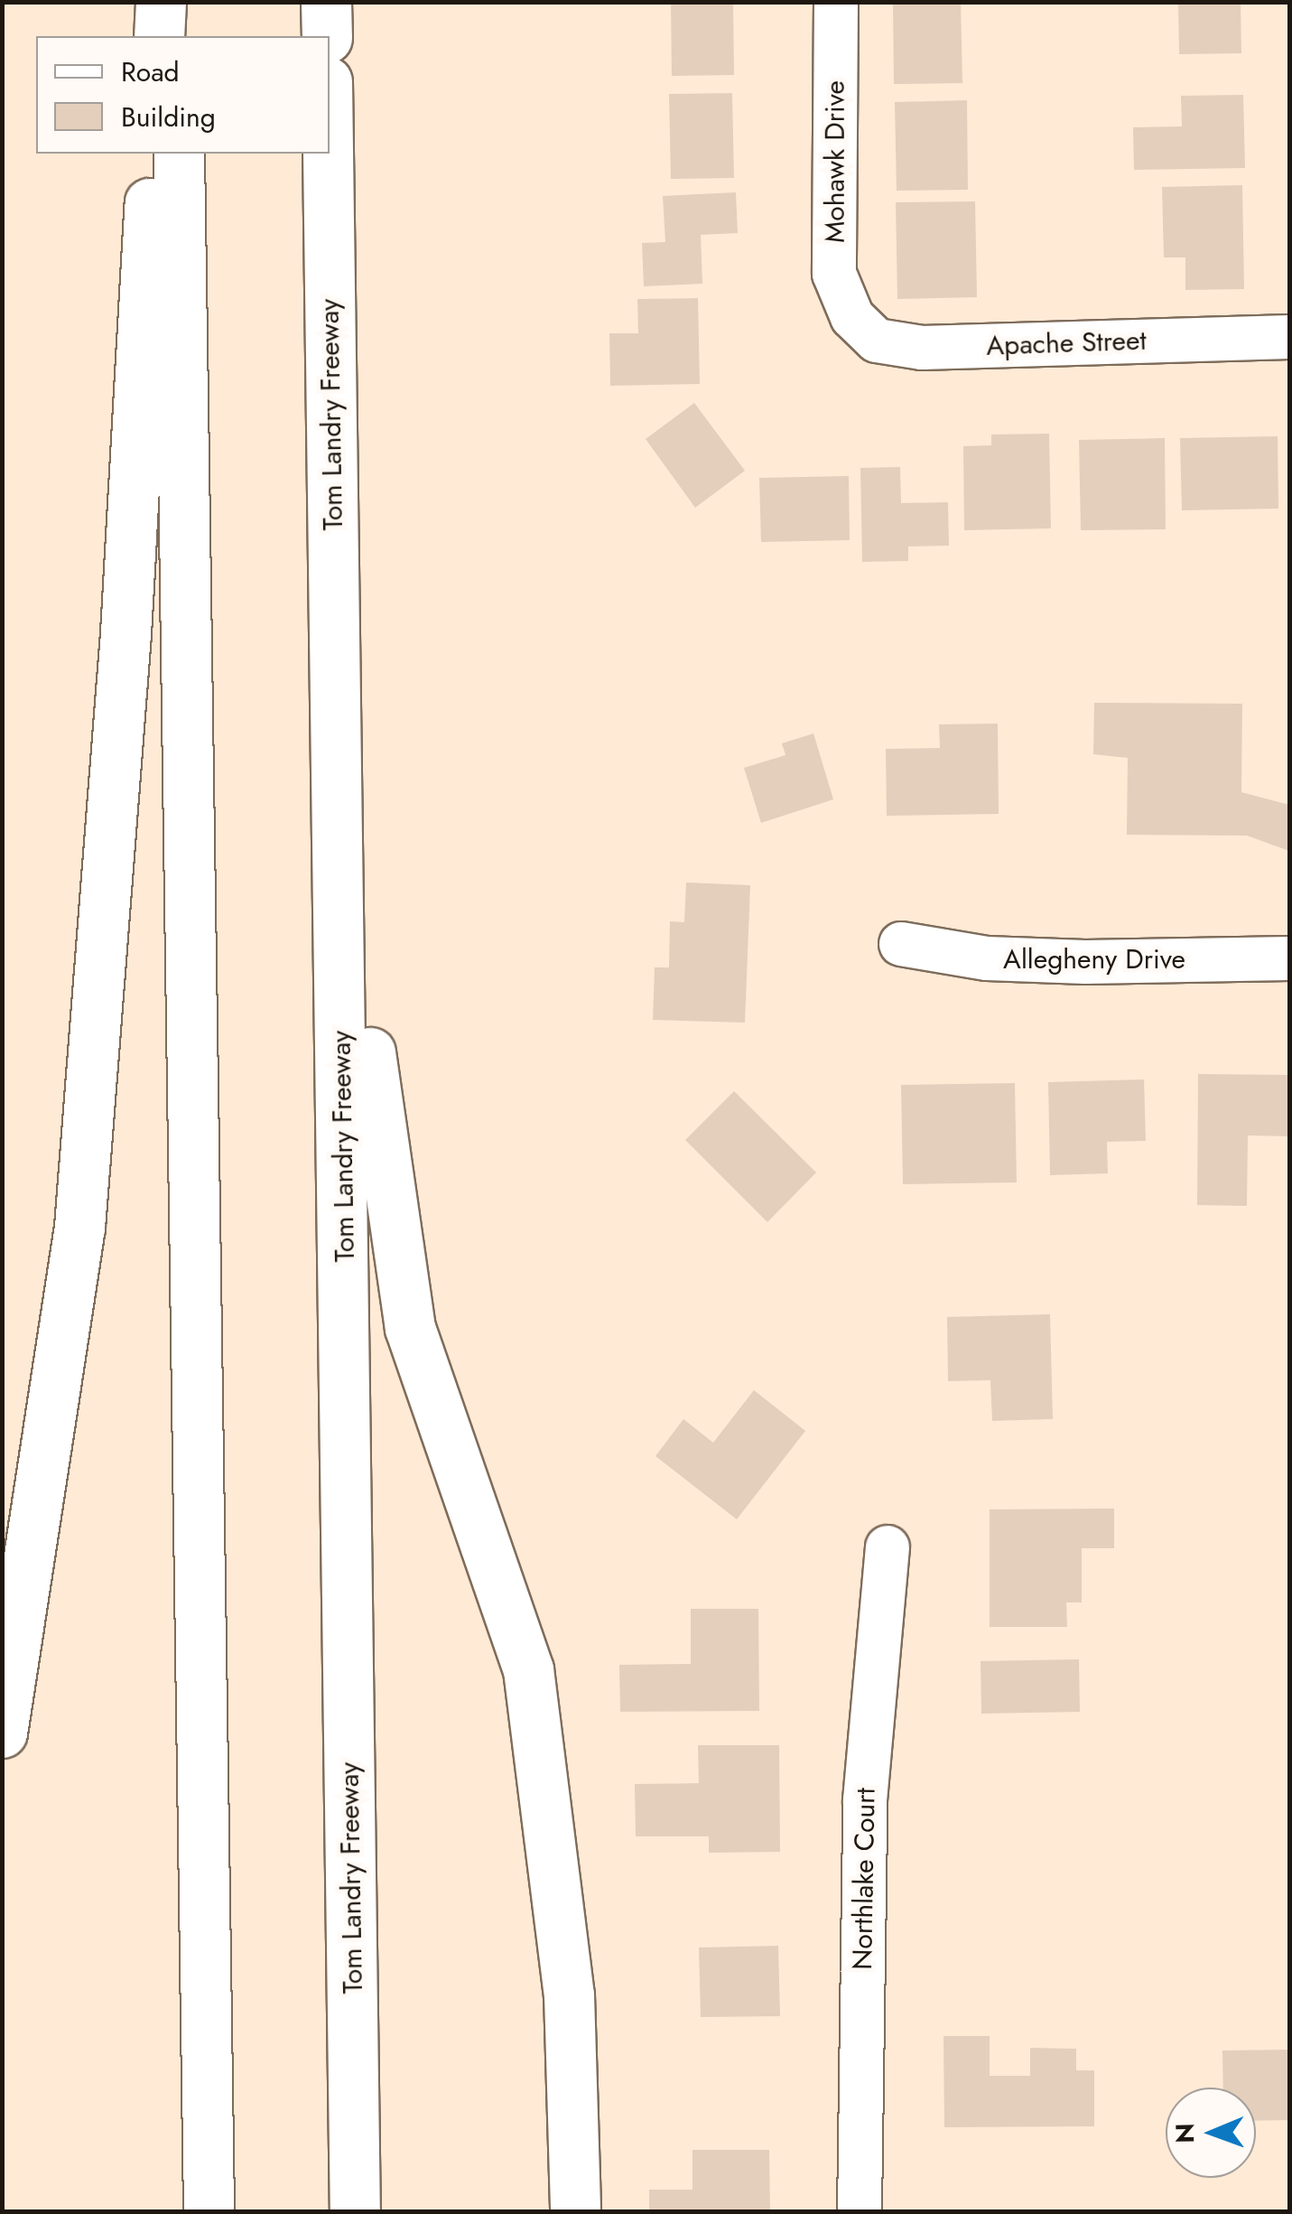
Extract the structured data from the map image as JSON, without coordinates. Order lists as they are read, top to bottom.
{
  "streets": {
    "highway": ["Tom Landry Freeway"],
    "street": [
      "Mohawk Drive",
      "Apache Street",
      "Allegheny Drive",
      "Northlake Court"
    ]
  },
  "crossings": [
    ["Mohawk Drive", "Apache Street"]
  ],
  "legend": ["Road", "Building"],
  "north": "left"
}
